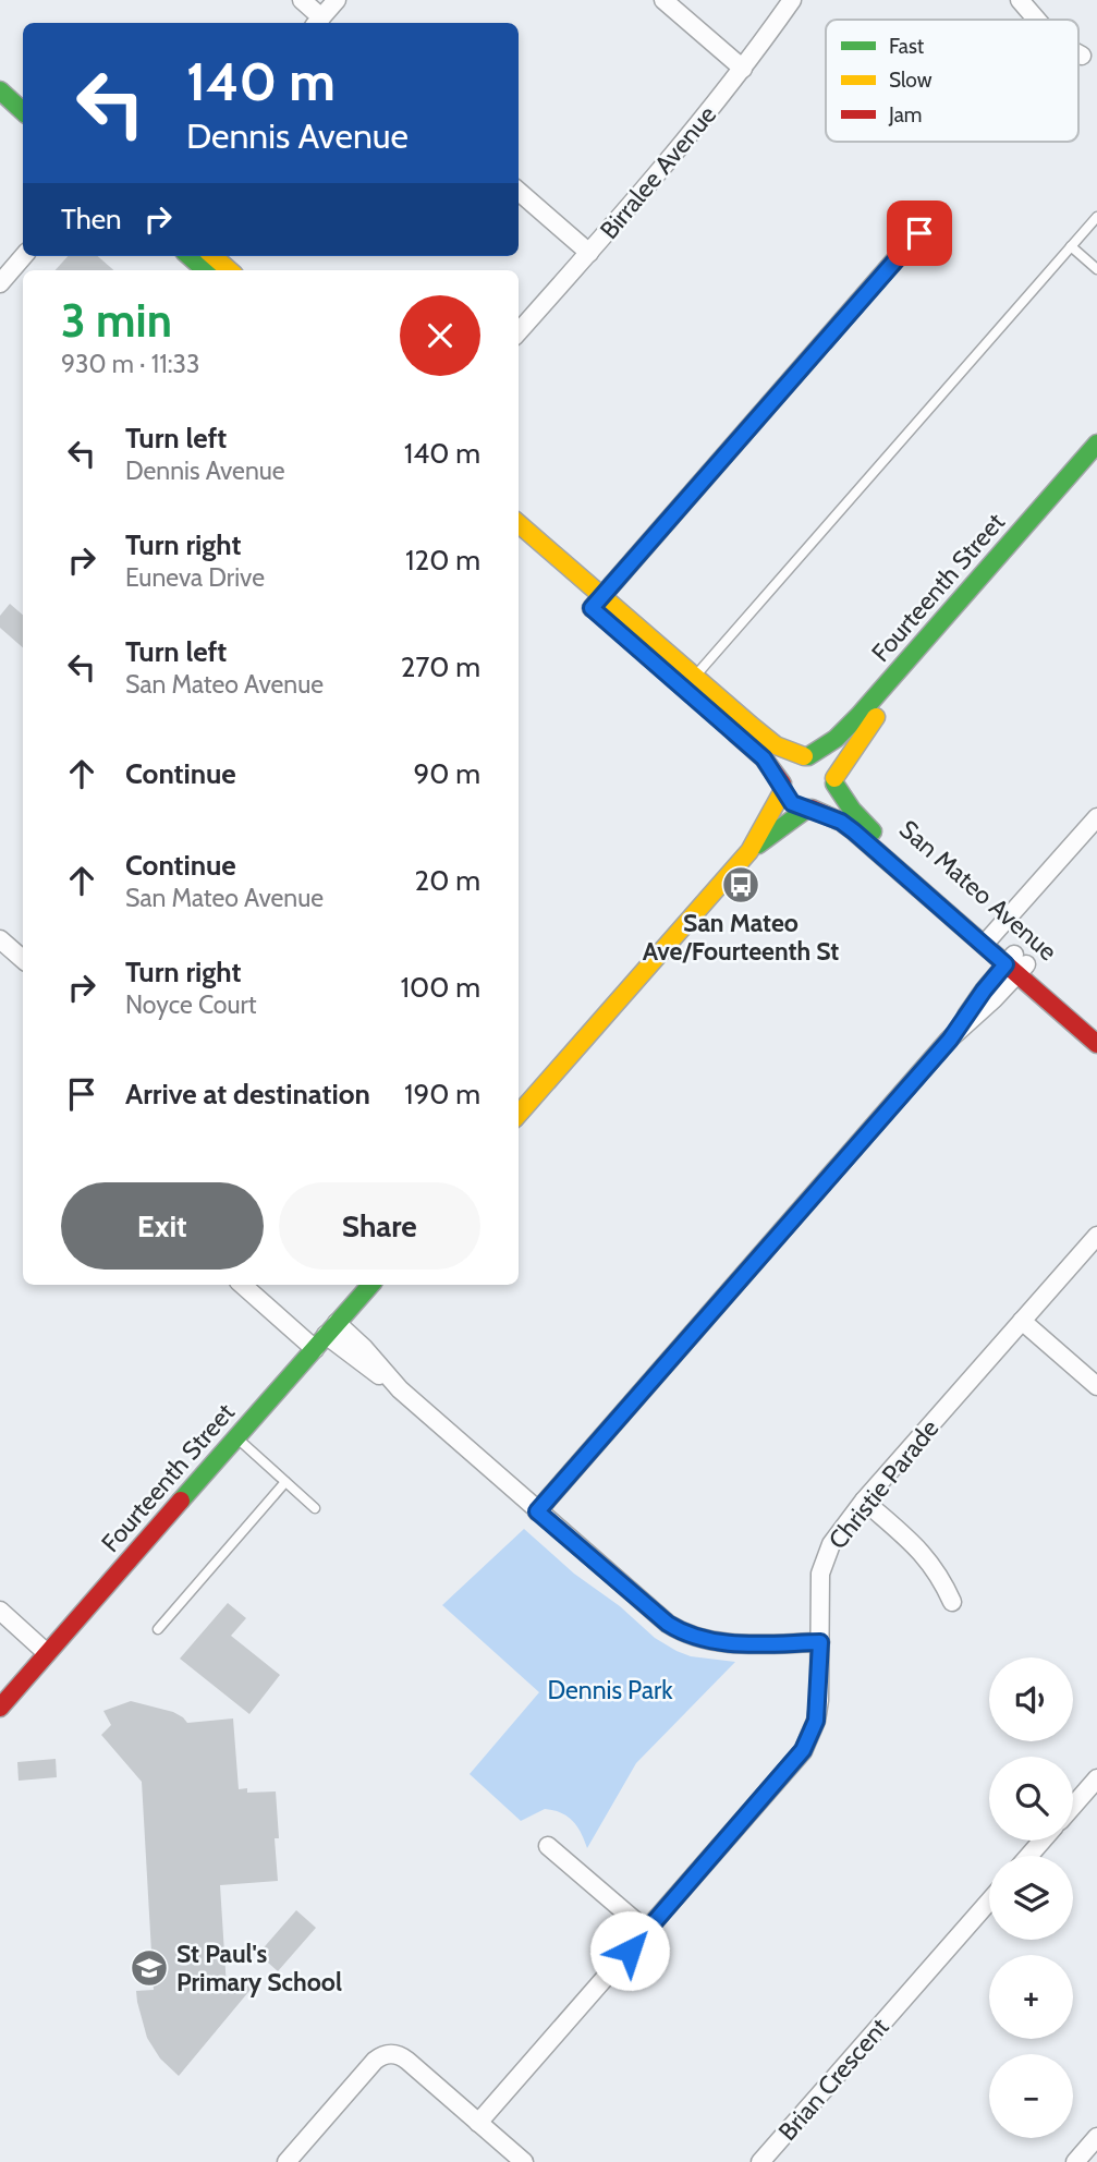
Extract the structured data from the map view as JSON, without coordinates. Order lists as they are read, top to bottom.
{
  "streets": {
    "street": [
      "Birralee Avenue",
      "Fourteenth Street",
      "San Mateo Avenue",
      "Christie Parade",
      "Brian Crescent"
    ]
  },
  "crossings": [
    ["Fourteenth Street", "San Mateo Avenue"]
  ],
  "parks": ["Dennis Park"],
  "places": {
    "bus stop": ["San Mateo Ave/Fourteenth St"],
    "school or university": ["St Paul's Primary School"]
  },
  "legend": ["Fast", "Slow", "Jam"],
  "page": {
    "turn": ["140 m", "Dennis Avenue"],
    "then": "Then",
    "heading": ["3 min", "930 m · 11:33"],
    "list": [
      {
        "name": "Turn left",
        "note": "Dennis Avenue",
        "value": "140 m"
      },
      {
        "name": "Turn right",
        "note": "Euneva Drive",
        "value": "120 m"
      },
      {
        "name": "Turn left",
        "note": "San Mateo Avenue",
        "value": "270 m"
      },
      {
        "name": "Continue",
        "value": "90 m"
      },
      {
        "name": "Continue",
        "note": "San Mateo Avenue",
        "value": "20 m"
      },
      {
        "name": "Turn right",
        "note": "Noyce Court",
        "value": "100 m"
      },
      {
        "name": "Arrive at destination",
        "value": "190 m"
      }
    ],
    "buttons": ["Exit", "Share"],
    "map_buttons": ["+", "−"]
  }
}
